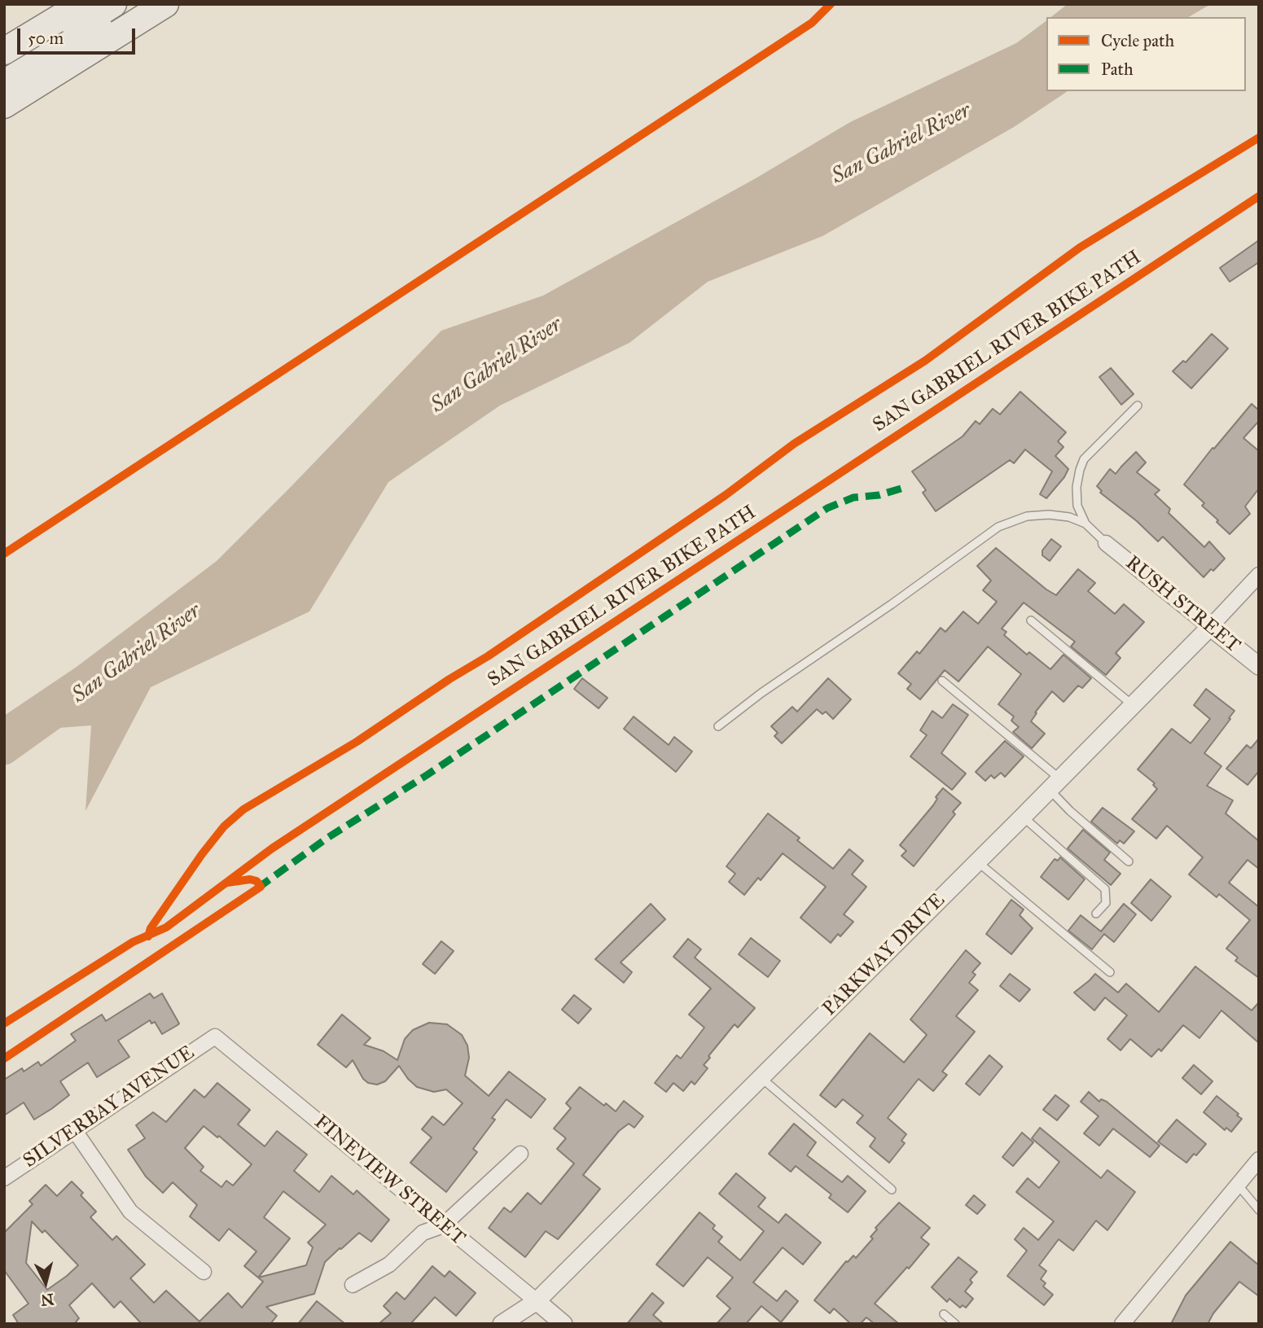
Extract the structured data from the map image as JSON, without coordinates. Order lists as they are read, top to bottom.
{
  "streets": {
    "street": [
      "RUSH STREET",
      "PARKWAY DRIVE",
      "SILVERBAY AVENUE",
      "FINEVIEW STREET"
    ],
    "cycle path": ["SAN GABRIEL RIVER BIKE PATH"]
  },
  "crossings": [
    ["RUSH STREET", "PARKWAY DRIVE"],
    ["PARKWAY DRIVE", "FINEVIEW STREET"],
    ["SILVERBAY AVENUE", "FINEVIEW STREET"]
  ],
  "water": ["San Gabriel River"],
  "legend": ["Cycle path", "Path"],
  "scale_bar": "50 m",
  "north": "bottom"
}
